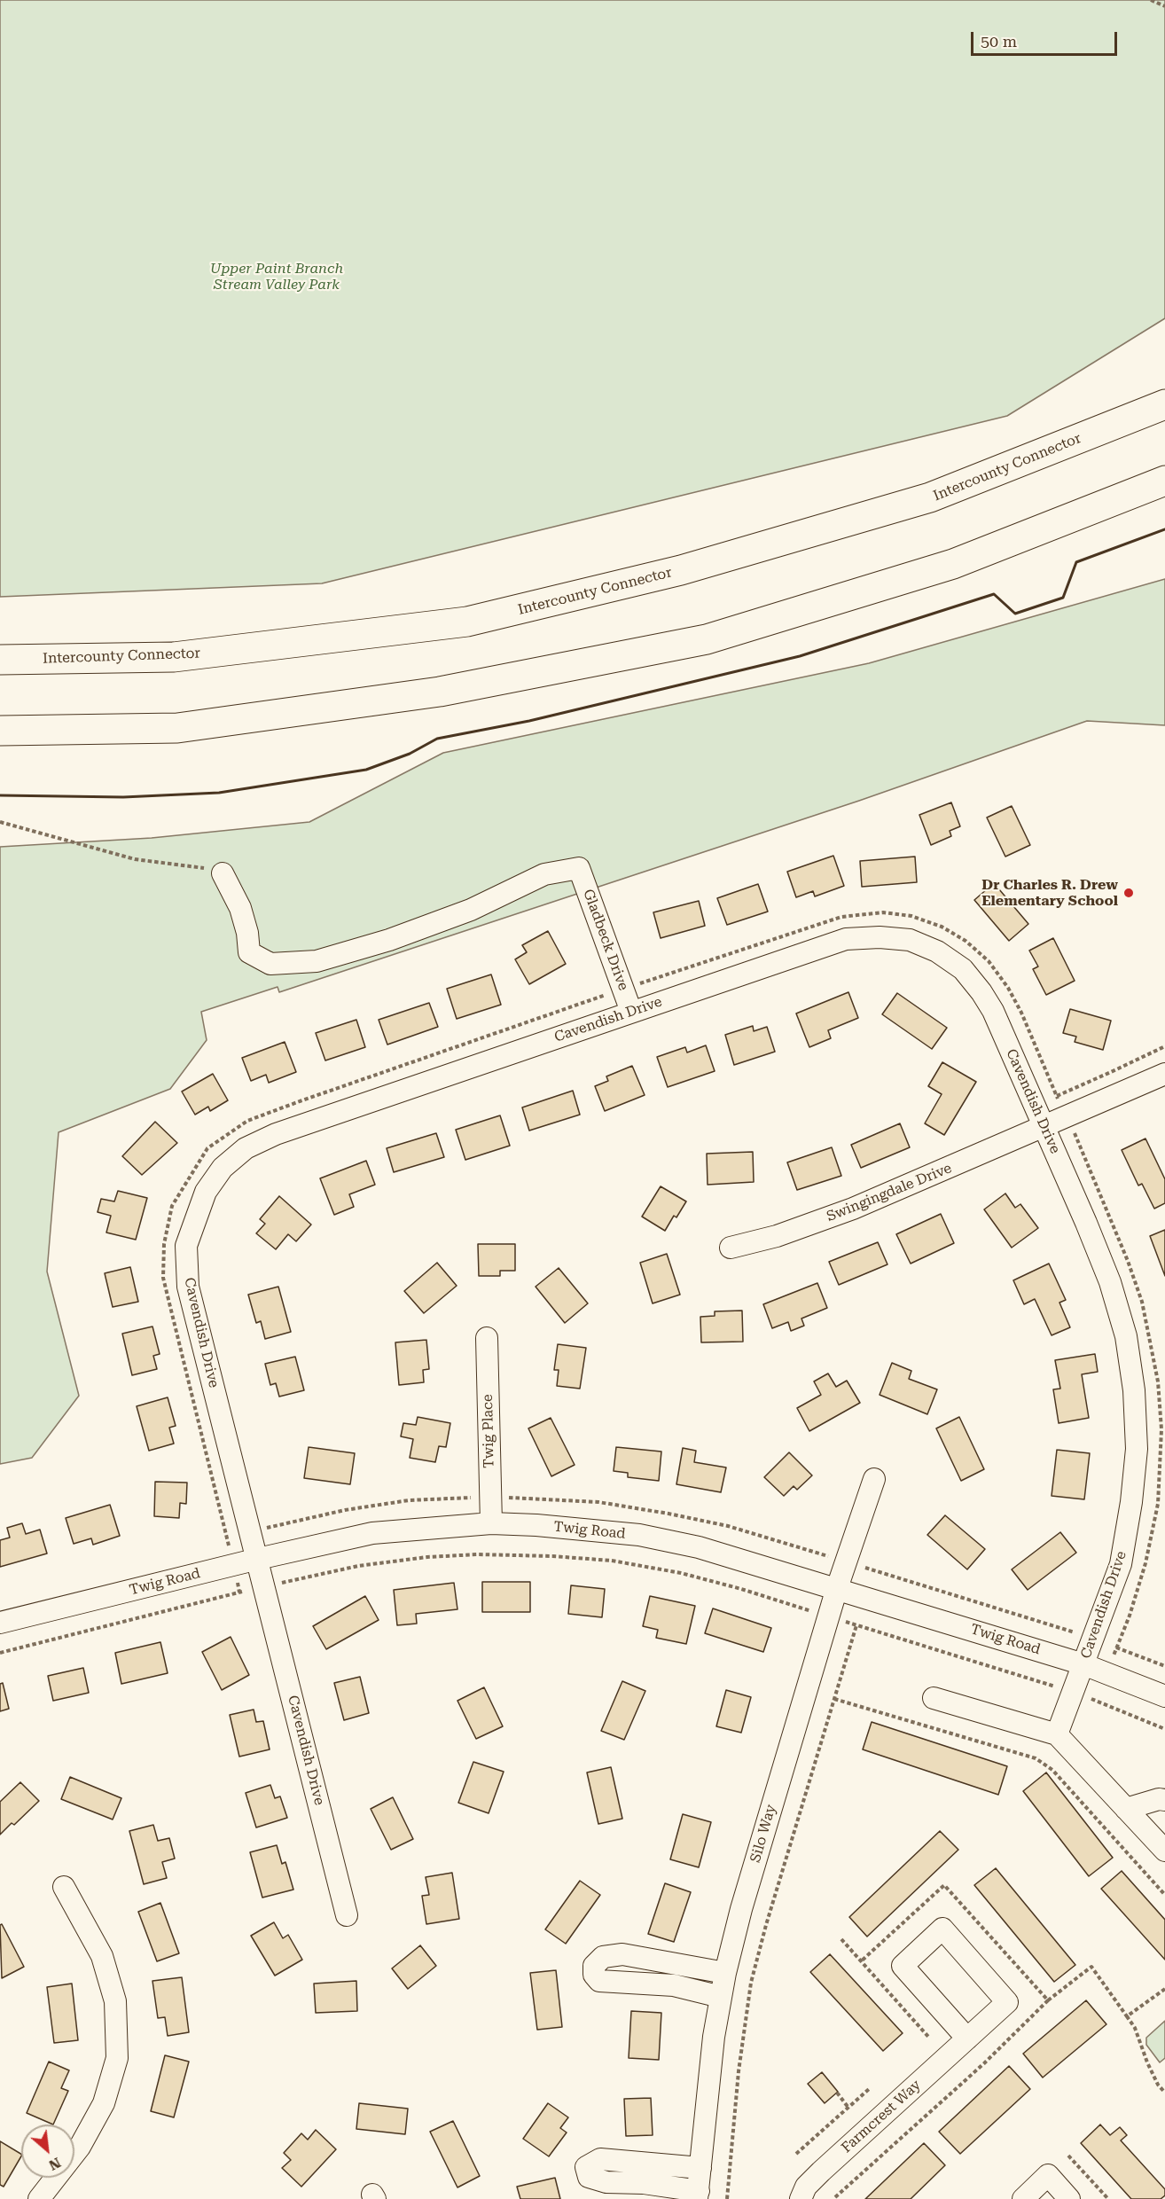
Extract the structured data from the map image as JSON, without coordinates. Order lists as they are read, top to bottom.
{
  "streets": {
    "highway": ["Intercounty Connector"],
    "street": [
      "Gladbeck Drive",
      "Cavendish Drive",
      "Swingingdale Drive",
      "Twig Place",
      "Twig Road",
      "Silo Way",
      "Farmcrest Way"
    ]
  },
  "crossings": [
    ["Gladbeck Drive", "Cavendish Drive"],
    ["Cavendish Drive", "Swingingdale Drive"],
    ["Cavendish Drive", "Twig Road"],
    ["Twig Place", "Twig Road"],
    ["Twig Road", "Silo Way"]
  ],
  "parks": ["Upper Paint Branch Stream Valley Park"],
  "places": ["Dr Charles R. Drew Elementary School"],
  "scale_bar": "50 m",
  "north": "bottom right"
}
